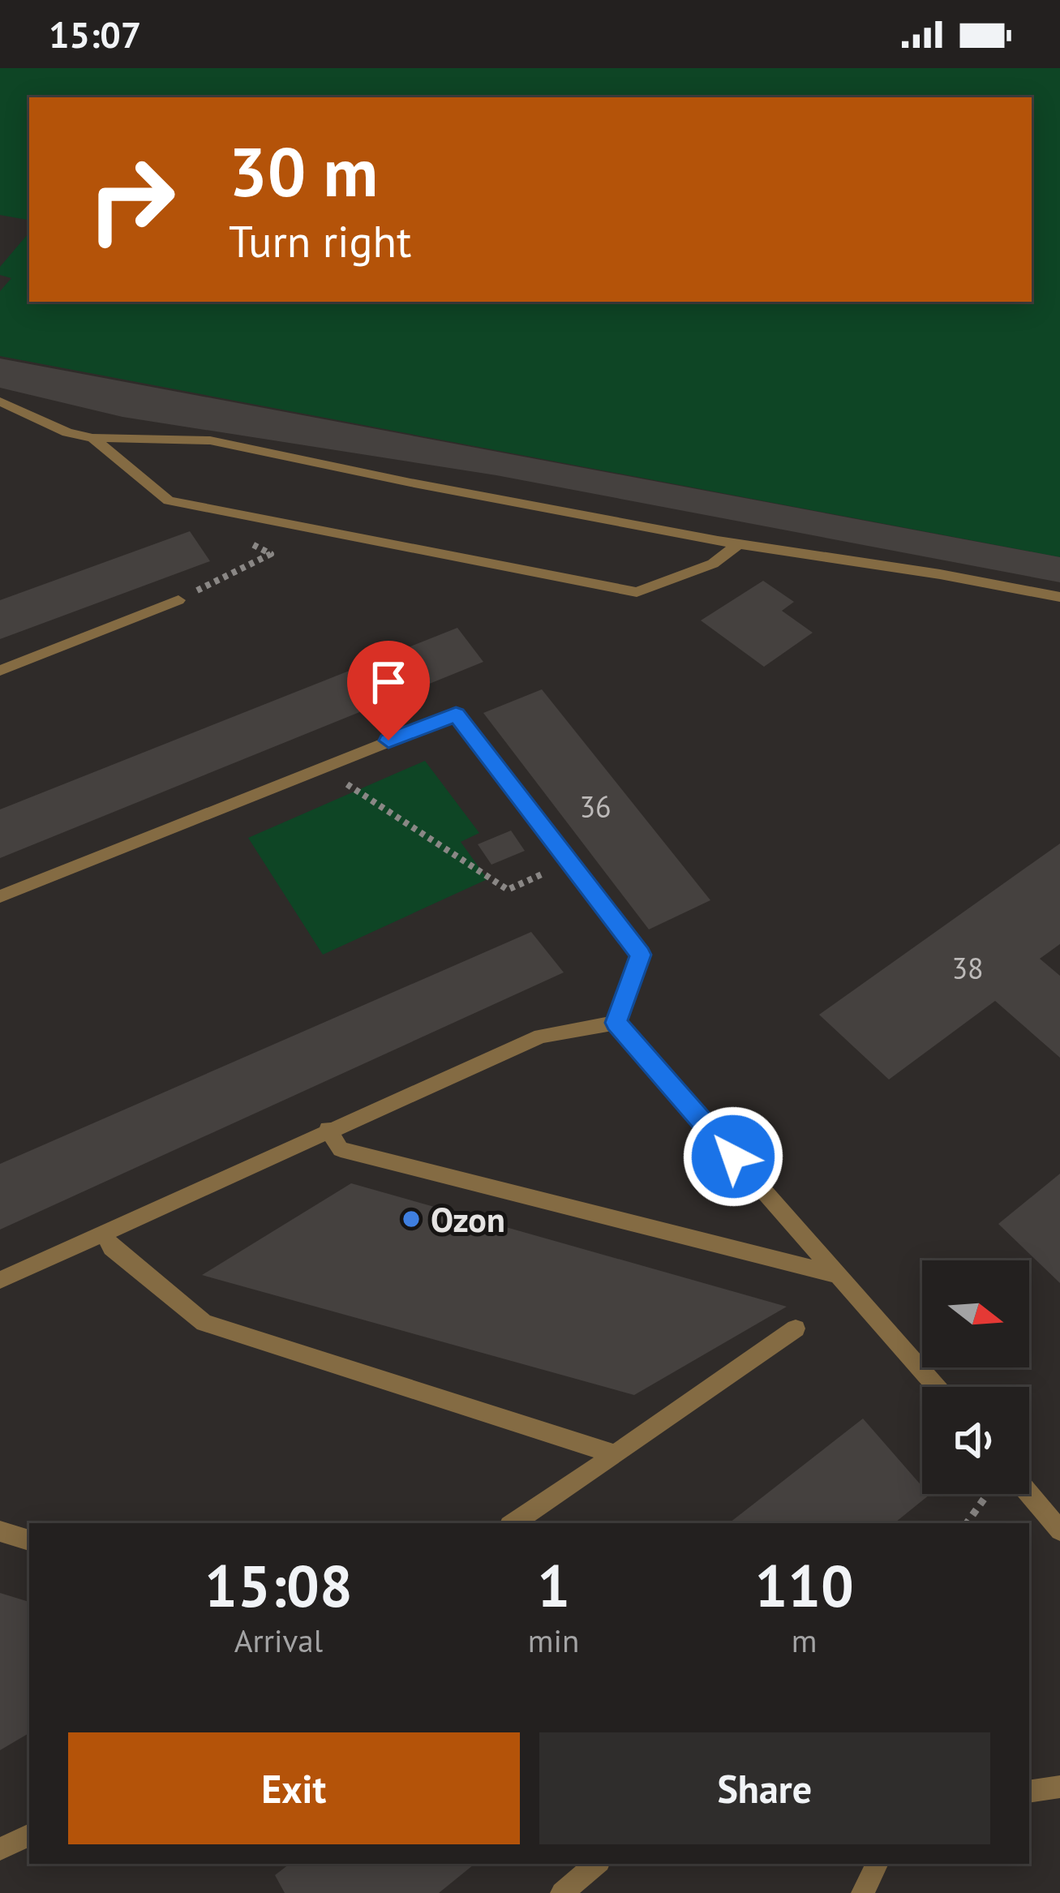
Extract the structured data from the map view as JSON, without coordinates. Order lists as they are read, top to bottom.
{
  "places": ["Ozon"],
  "house_numbers": ["36", "38"],
  "north": "right",
  "page": {
    "status": "15:07",
    "turn": ["30 m", "Turn right"],
    "eta": [
      "15:08",
      "Arrival",
      "1",
      "min",
      "110",
      "m"
    ],
    "buttons": ["Exit", "Share"]
  }
}
